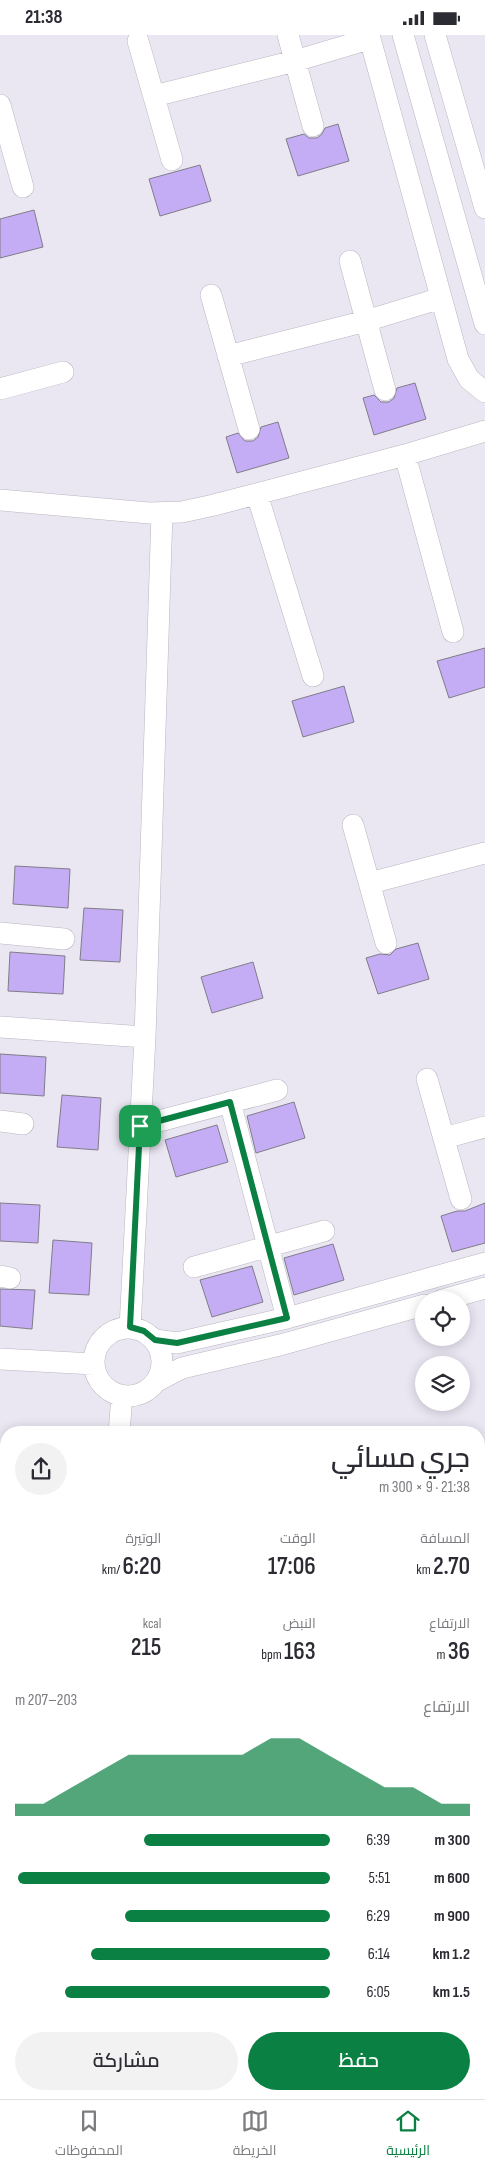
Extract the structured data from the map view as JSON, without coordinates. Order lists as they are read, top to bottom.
{
  "page": {
    "status": "21:38",
    "heading": ["جري مسائي", "21:38 · 9 × 300 m"],
    "stats": [
      ["المسافة", "2.70 km"],
      ["الوقت", "17:06"],
      ["الوتيرة", "6:20 /km"],
      ["الارتفاع", "36 m"],
      ["النبض", "163 bpm"],
      ["kcal", "215"]
    ],
    "chart": ["الارتفاع", "203–207 m"],
    "list": [
      {
        "name": "300 m",
        "note": "6:39"
      },
      {
        "name": "600 m",
        "note": "5:51"
      },
      {
        "name": "900 m",
        "note": "6:29"
      },
      {
        "name": "1.2 km",
        "note": "6:14"
      },
      {
        "name": "1.5 km",
        "note": "6:05"
      }
    ],
    "buttons": ["حفظ", "مشاركة"],
    "tabs": ["الرئيسية", "الخريطة", "المحفوظات"]
  }
}
